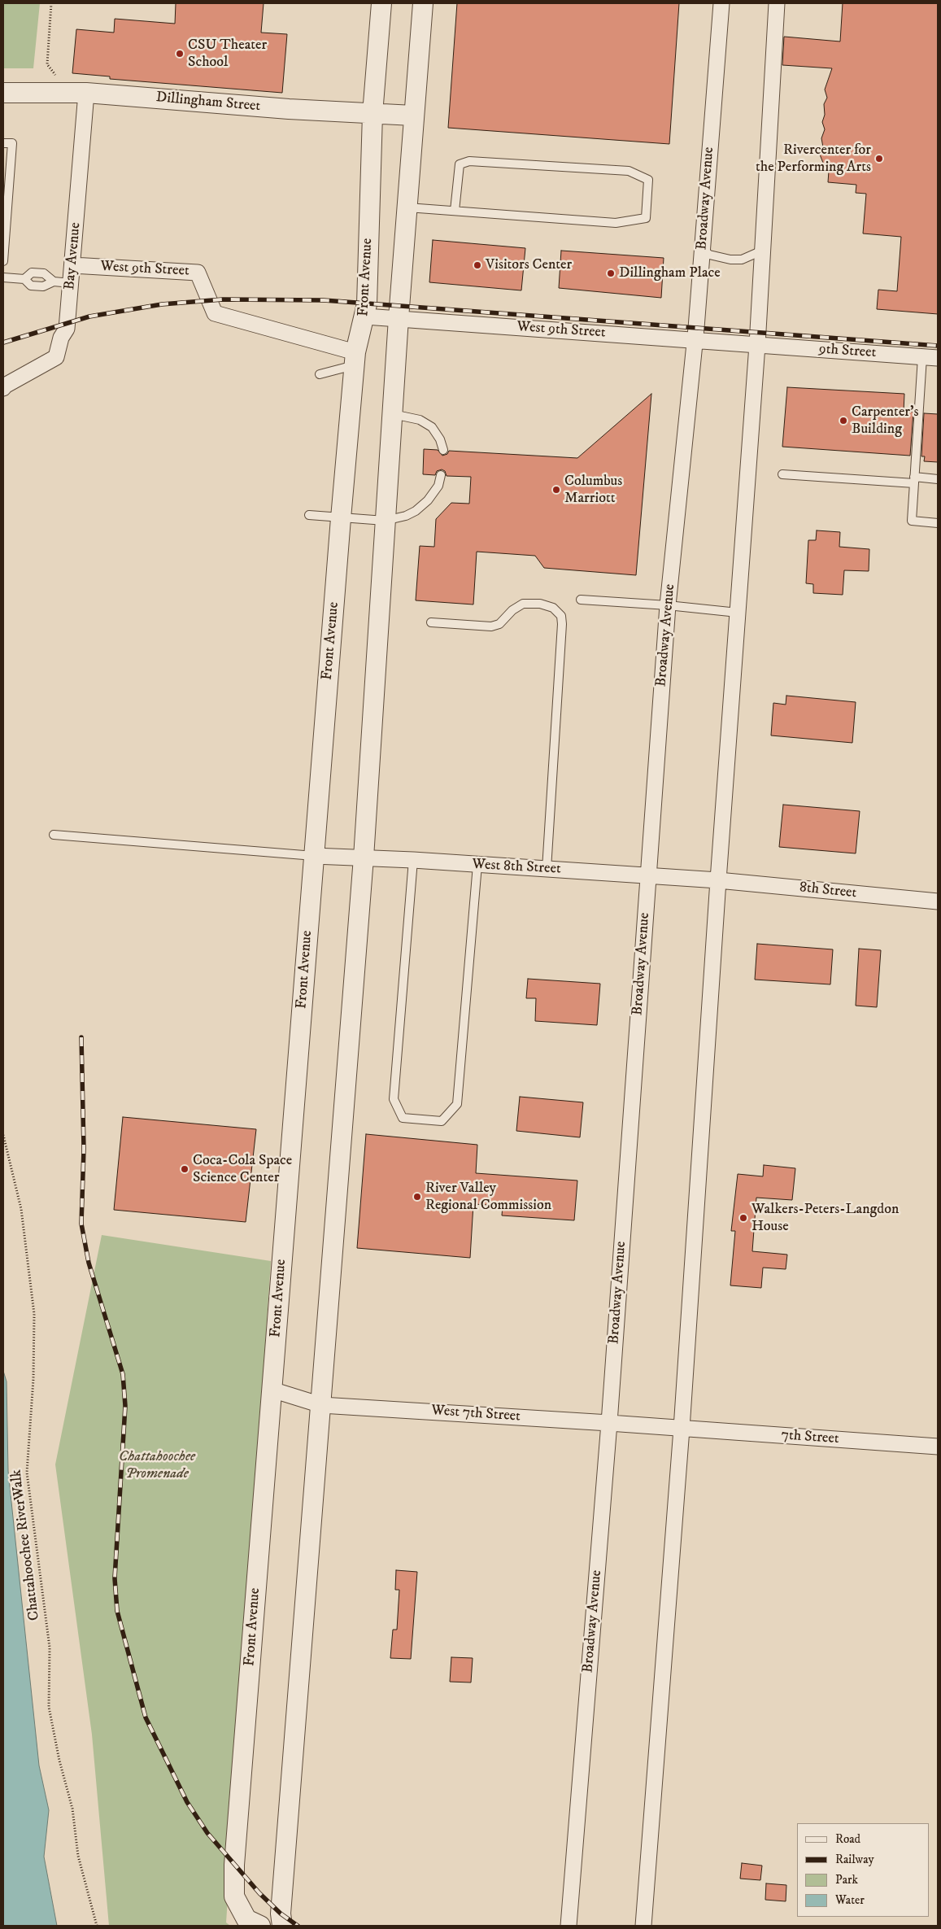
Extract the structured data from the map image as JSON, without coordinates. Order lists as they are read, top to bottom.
{
  "streets": {
    "street": [
      "Dillingham Street",
      "Broadway Avenue",
      "Bay Avenue",
      "West 9th Street",
      "Front Avenue",
      "9th Street",
      "West 8th Street",
      "8th Street",
      "West 7th Street",
      "7th Street"
    ],
    "path": ["Chattahoochee RiverWalk"]
  },
  "crossings": [
    ["Dillingham Street", "Bay Avenue"],
    ["Dillingham Street", "Front Avenue"],
    ["Broadway Avenue", "West 9th Street"],
    ["Broadway Avenue", "West 8th Street"],
    ["Broadway Avenue", "West 7th Street"],
    ["Bay Avenue", "West 9th Street"],
    ["West 9th Street", "Front Avenue"],
    ["West 9th Street", "9th Street"],
    ["Front Avenue", "West 8th Street"],
    ["Front Avenue", "West 7th Street"],
    ["West 8th Street", "8th Street"],
    ["West 7th Street", "7th Street"]
  ],
  "parks": ["Chattahoochee Promenade"],
  "places": [
    "CSU Theater School",
    "Rivercenter for the Performing Arts",
    "Visitors Center",
    "Dillingham Place",
    "Carpenter's Building",
    "Columbus Marriott",
    "Coca-Cola Space Science Center",
    "River Valley Regional Commission",
    "Walkers-Peters-Langdon House"
  ],
  "legend": [
    "Road",
    "Railway",
    "Park",
    "Water"
  ]
}
